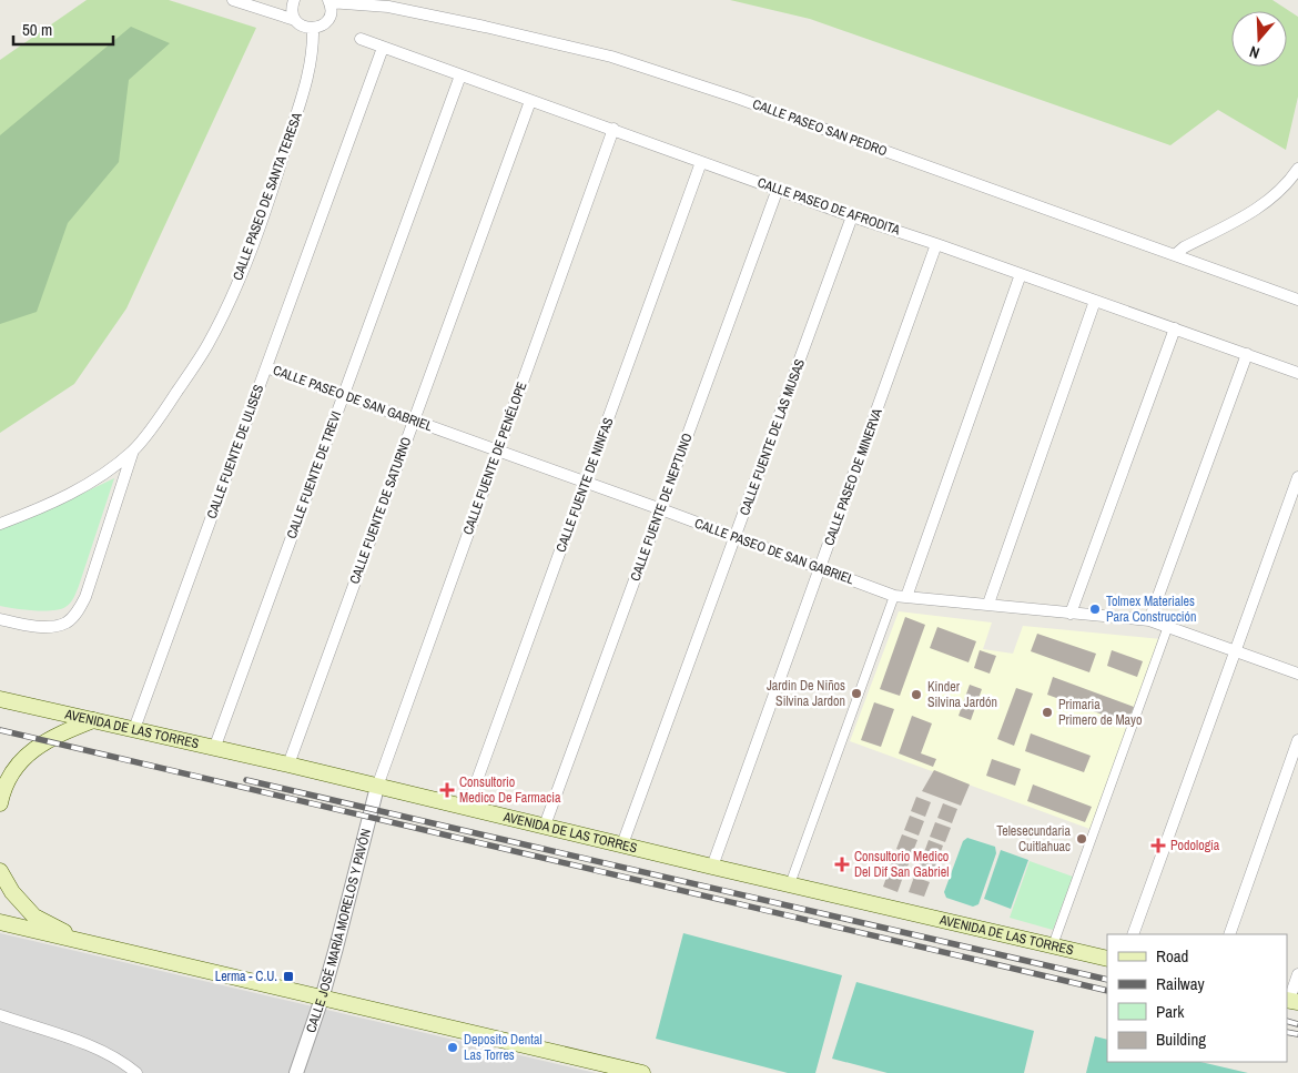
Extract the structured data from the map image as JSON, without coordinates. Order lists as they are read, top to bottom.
{
  "streets": {
    "main road": ["AVENIDA DE LAS TORRES"],
    "street": [
      "CALLE PASEO SAN PEDRO",
      "CALLE PASEO DE SANTA TERESA",
      "CALLE PASEO DE AFRODITA",
      "CALLE PASEO DE SAN GABRIEL",
      "CALLE FUENTE DE LAS MUSAS",
      "CALLE FUENTE DE ULISES",
      "CALLE FUENTE DE PENÉLOPE",
      "CALLE FUENTE DE TREVI",
      "CALLE PASEO DE MINERVA",
      "CALLE FUENTE DE NINFAS",
      "CALLE FUENTE DE NEPTUNO",
      "CALLE FUENTE DE SATURNO",
      "CALLE JOSÉ MARÍA MORELOS Y PAVÓN"
    ]
  },
  "crossings": [
    ["CALLE PASEO DE AFRODITA", "CALLE FUENTE DE LAS MUSAS"],
    ["CALLE PASEO DE AFRODITA", "CALLE FUENTE DE ULISES"],
    ["CALLE PASEO DE AFRODITA", "CALLE FUENTE DE PENÉLOPE"],
    ["CALLE PASEO DE AFRODITA", "CALLE FUENTE DE TREVI"],
    ["CALLE PASEO DE AFRODITA", "CALLE PASEO DE MINERVA"],
    ["CALLE PASEO DE AFRODITA", "CALLE FUENTE DE NINFAS"],
    ["CALLE PASEO DE AFRODITA", "CALLE FUENTE DE NEPTUNO"],
    ["CALLE PASEO DE AFRODITA", "CALLE FUENTE DE SATURNO"],
    ["CALLE PASEO DE SAN GABRIEL", "CALLE FUENTE DE LAS MUSAS"],
    ["CALLE PASEO DE SAN GABRIEL", "CALLE FUENTE DE ULISES"],
    ["CALLE PASEO DE SAN GABRIEL", "CALLE FUENTE DE PENÉLOPE"],
    ["CALLE PASEO DE SAN GABRIEL", "CALLE FUENTE DE TREVI"],
    ["CALLE PASEO DE SAN GABRIEL", "CALLE PASEO DE MINERVA"],
    ["CALLE PASEO DE SAN GABRIEL", "CALLE FUENTE DE NINFAS"],
    ["CALLE PASEO DE SAN GABRIEL", "CALLE FUENTE DE NEPTUNO"],
    ["CALLE PASEO DE SAN GABRIEL", "CALLE FUENTE DE SATURNO"],
    ["CALLE FUENTE DE LAS MUSAS", "AVENIDA DE LAS TORRES"],
    ["CALLE FUENTE DE ULISES", "AVENIDA DE LAS TORRES"],
    ["CALLE FUENTE DE PENÉLOPE", "AVENIDA DE LAS TORRES"],
    ["CALLE FUENTE DE PENÉLOPE", "CALLE JOSÉ MARÍA MORELOS Y PAVÓN"],
    ["CALLE FUENTE DE TREVI", "AVENIDA DE LAS TORRES"],
    ["CALLE PASEO DE MINERVA", "AVENIDA DE LAS TORRES"],
    ["CALLE FUENTE DE NINFAS", "AVENIDA DE LAS TORRES"],
    ["CALLE FUENTE DE NEPTUNO", "AVENIDA DE LAS TORRES"],
    ["CALLE FUENTE DE SATURNO", "AVENIDA DE LAS TORRES"],
    ["AVENIDA DE LAS TORRES", "CALLE JOSÉ MARÍA MORELOS Y PAVÓN"]
  ],
  "places": {
    "other": [
      "Tolmex Materiales Para Construcción",
      "Jardin De Niños Silvina Jardon",
      "Kinder Silvina Jardón",
      "Primaria Primero de Mayo",
      "Telesecundaria Cuitlahuac",
      "Deposito Dental Las Torres"
    ],
    "health": ["Consultorio Medico De Farmacia", "Podología", "Consultorio Medico Del Dif San Gabriel"],
    "transit": ["Lerma - C.U."]
  },
  "legend": [
    "Road",
    "Railway",
    "Park",
    "Building"
  ],
  "scale_bar": "50 m",
  "north": "bottom"
}
